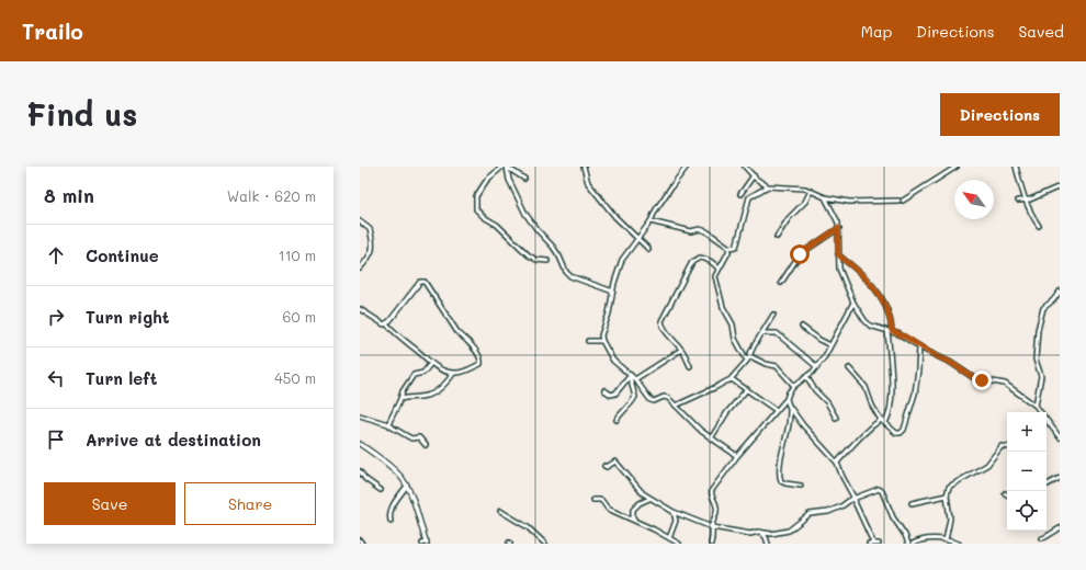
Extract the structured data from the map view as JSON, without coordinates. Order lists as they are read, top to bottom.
{
  "north": "top left",
  "page": {
    "header": "Trailo",
    "nav": ["Map", "Directions", "Saved"],
    "buttons": [
      "Directions",
      ["Save", "Share"]
    ],
    "title": "Find us",
    "heading": ["8 min", "Walk · 620 m"],
    "list": [
      ["Continue", "110 m"],
      ["Turn right", "60 m"],
      ["Turn left", "450 m"],
      "Arrive at destination"
    ],
    "map_buttons": ["+", "−"]
  }
}
